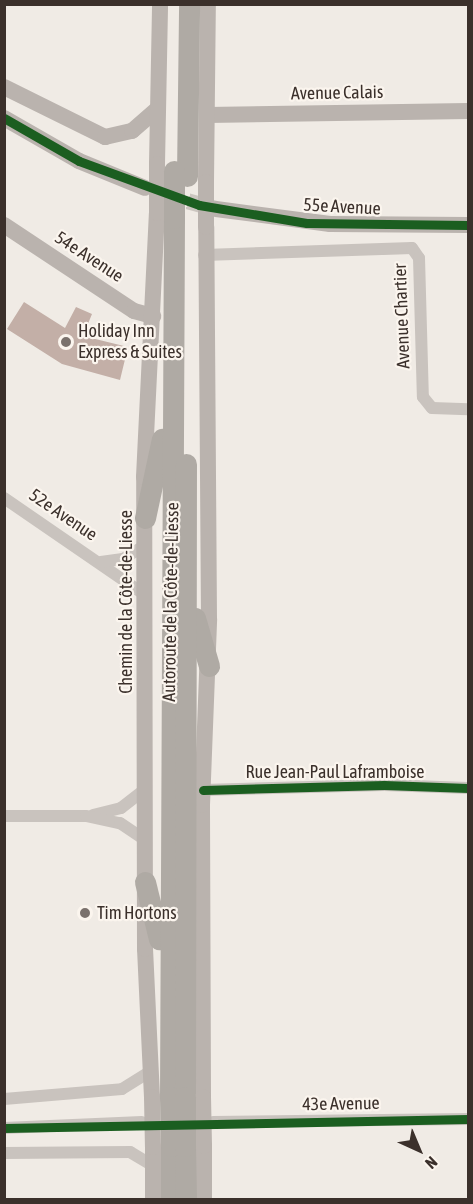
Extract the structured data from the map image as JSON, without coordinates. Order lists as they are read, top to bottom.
{
  "streets": {
    "highway": ["Autoroute de la Côte-de-Liesse"],
    "main road": [
      "Avenue Calais",
      "55e Avenue",
      "54e Avenue",
      "Chemin de la Côte-de-Liesse"
    ],
    "street": [
      "Avenue Chartier",
      "52e Avenue",
      "Rue Jean-Paul Laframboise",
      "43e Avenue"
    ]
  },
  "crossings": [
    ["Avenue Calais", "Chemin de la Côte-de-Liesse"],
    ["54e Avenue", "Chemin de la Côte-de-Liesse"],
    ["Avenue Chartier", "Chemin de la Côte-de-Liesse"],
    ["52e Avenue", "Chemin de la Côte-de-Liesse"],
    ["Chemin de la Côte-de-Liesse", "Autoroute de la Côte-de-Liesse"],
    ["Chemin de la Côte-de-Liesse", "Rue Jean-Paul Laframboise"]
  ],
  "places": ["Holiday Inn Express & Suites", "Tim Hortons"],
  "north": "bottom right"
}
